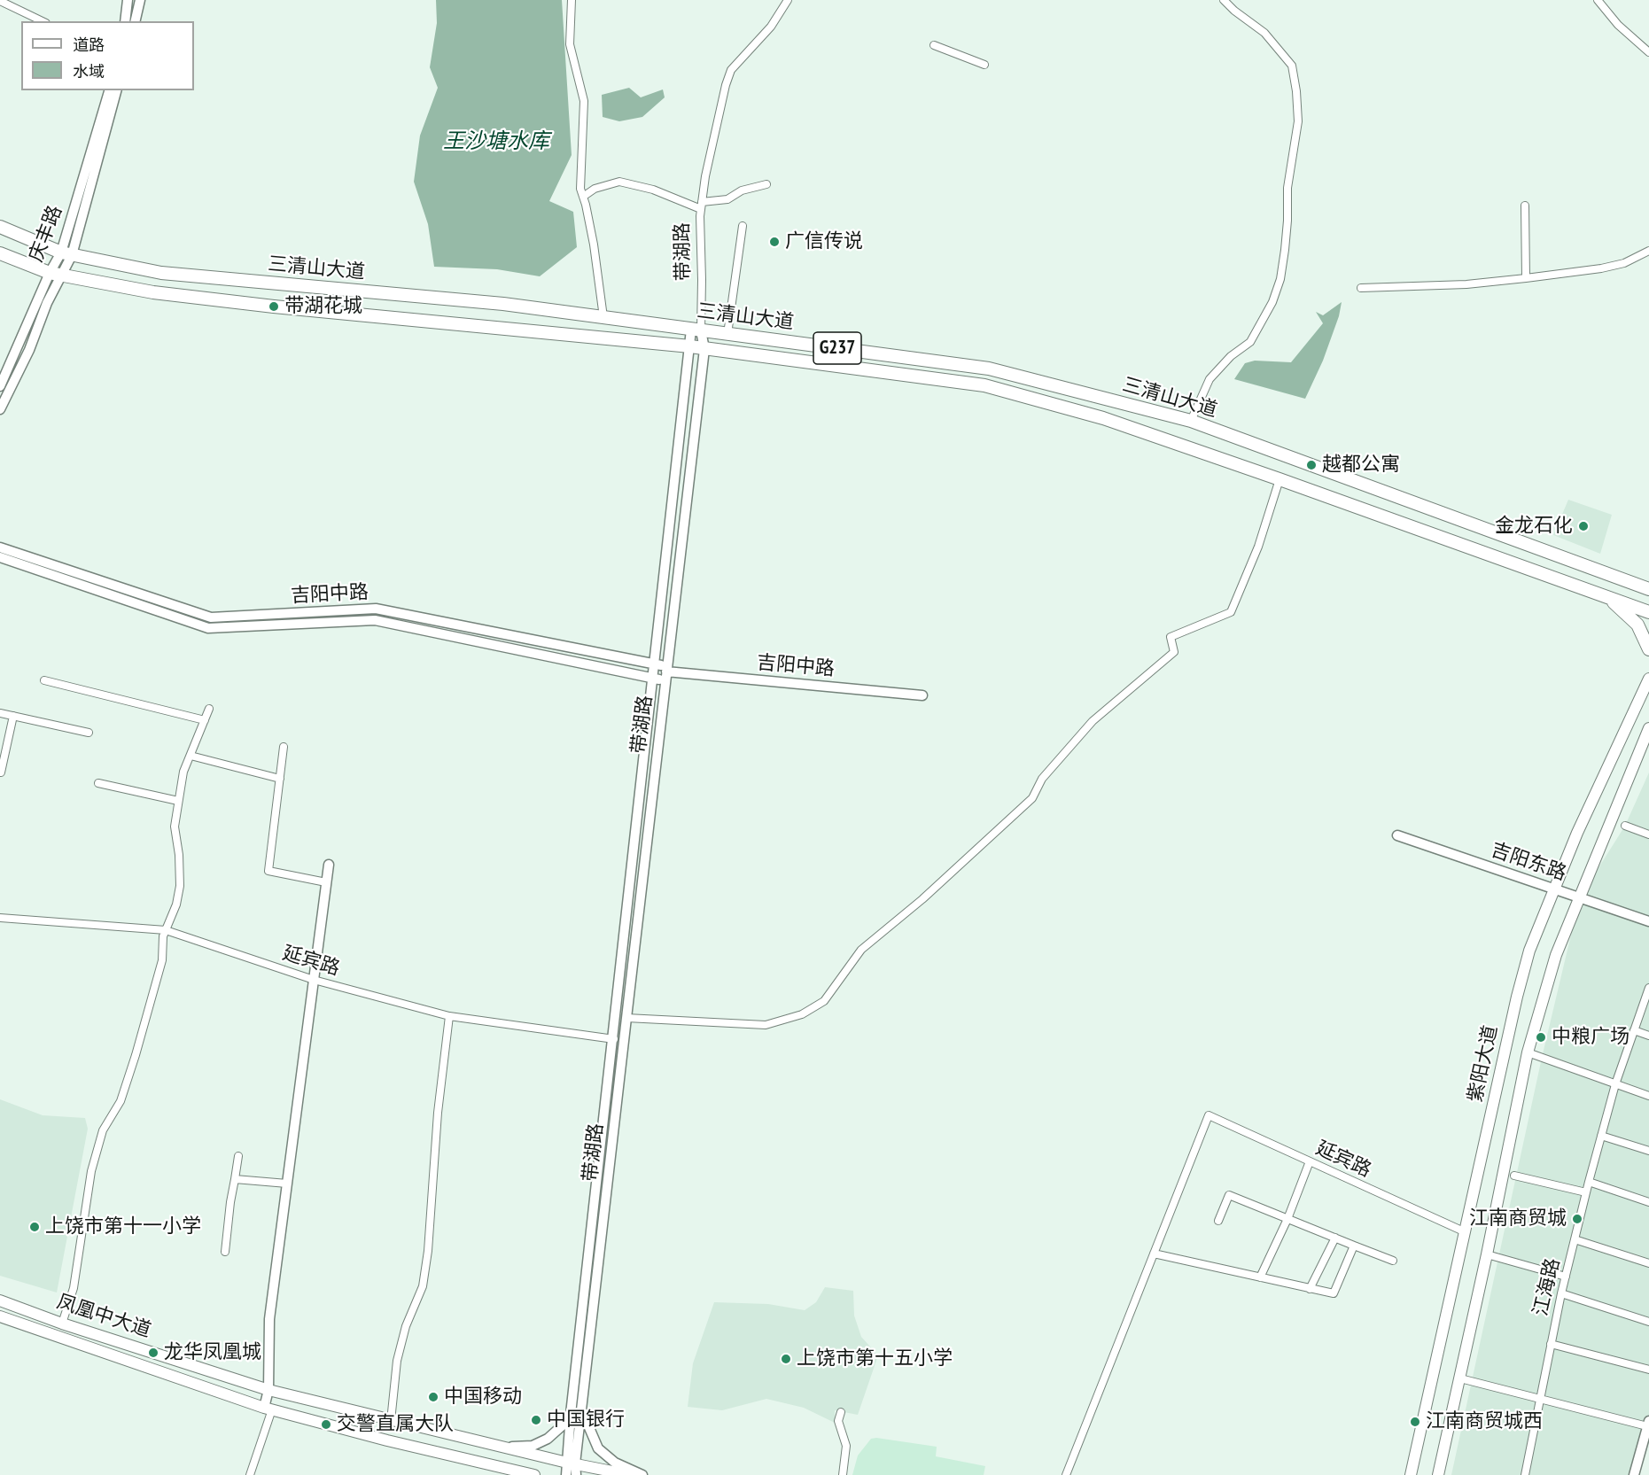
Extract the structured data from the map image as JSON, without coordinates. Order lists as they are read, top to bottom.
{
  "streets": {
    "highway": ["三清山大道", "G237"],
    "main road": [
      "庆丰路",
      "带湖路",
      "吉阳中路",
      "吉阳东路",
      "紫阳大道",
      "凤凰中大道"
    ],
    "street": ["延宾路", "江海路"]
  },
  "crossings": [
    ["庆丰路", "三清山大道"],
    ["带湖路", "三清山大道"],
    ["带湖路", "吉阳中路"],
    ["带湖路", "延宾路"],
    ["带湖路", "凤凰中大道"],
    ["吉阳东路", "紫阳大道"],
    ["延宾路", "紫阳大道"]
  ],
  "water": ["王沙塘水库"],
  "places": [
    "广信传说",
    "带湖花城",
    "越都公寓",
    "金龙石化",
    "中粮广场",
    "江南商贸城",
    "上饶市第十一小学",
    "龙华凤凰城",
    "上饶市第十五小学",
    "中国移动",
    "中国银行",
    "江南商贸城西",
    "交警直属大队"
  ],
  "legend": ["道路", "水域"]
}
